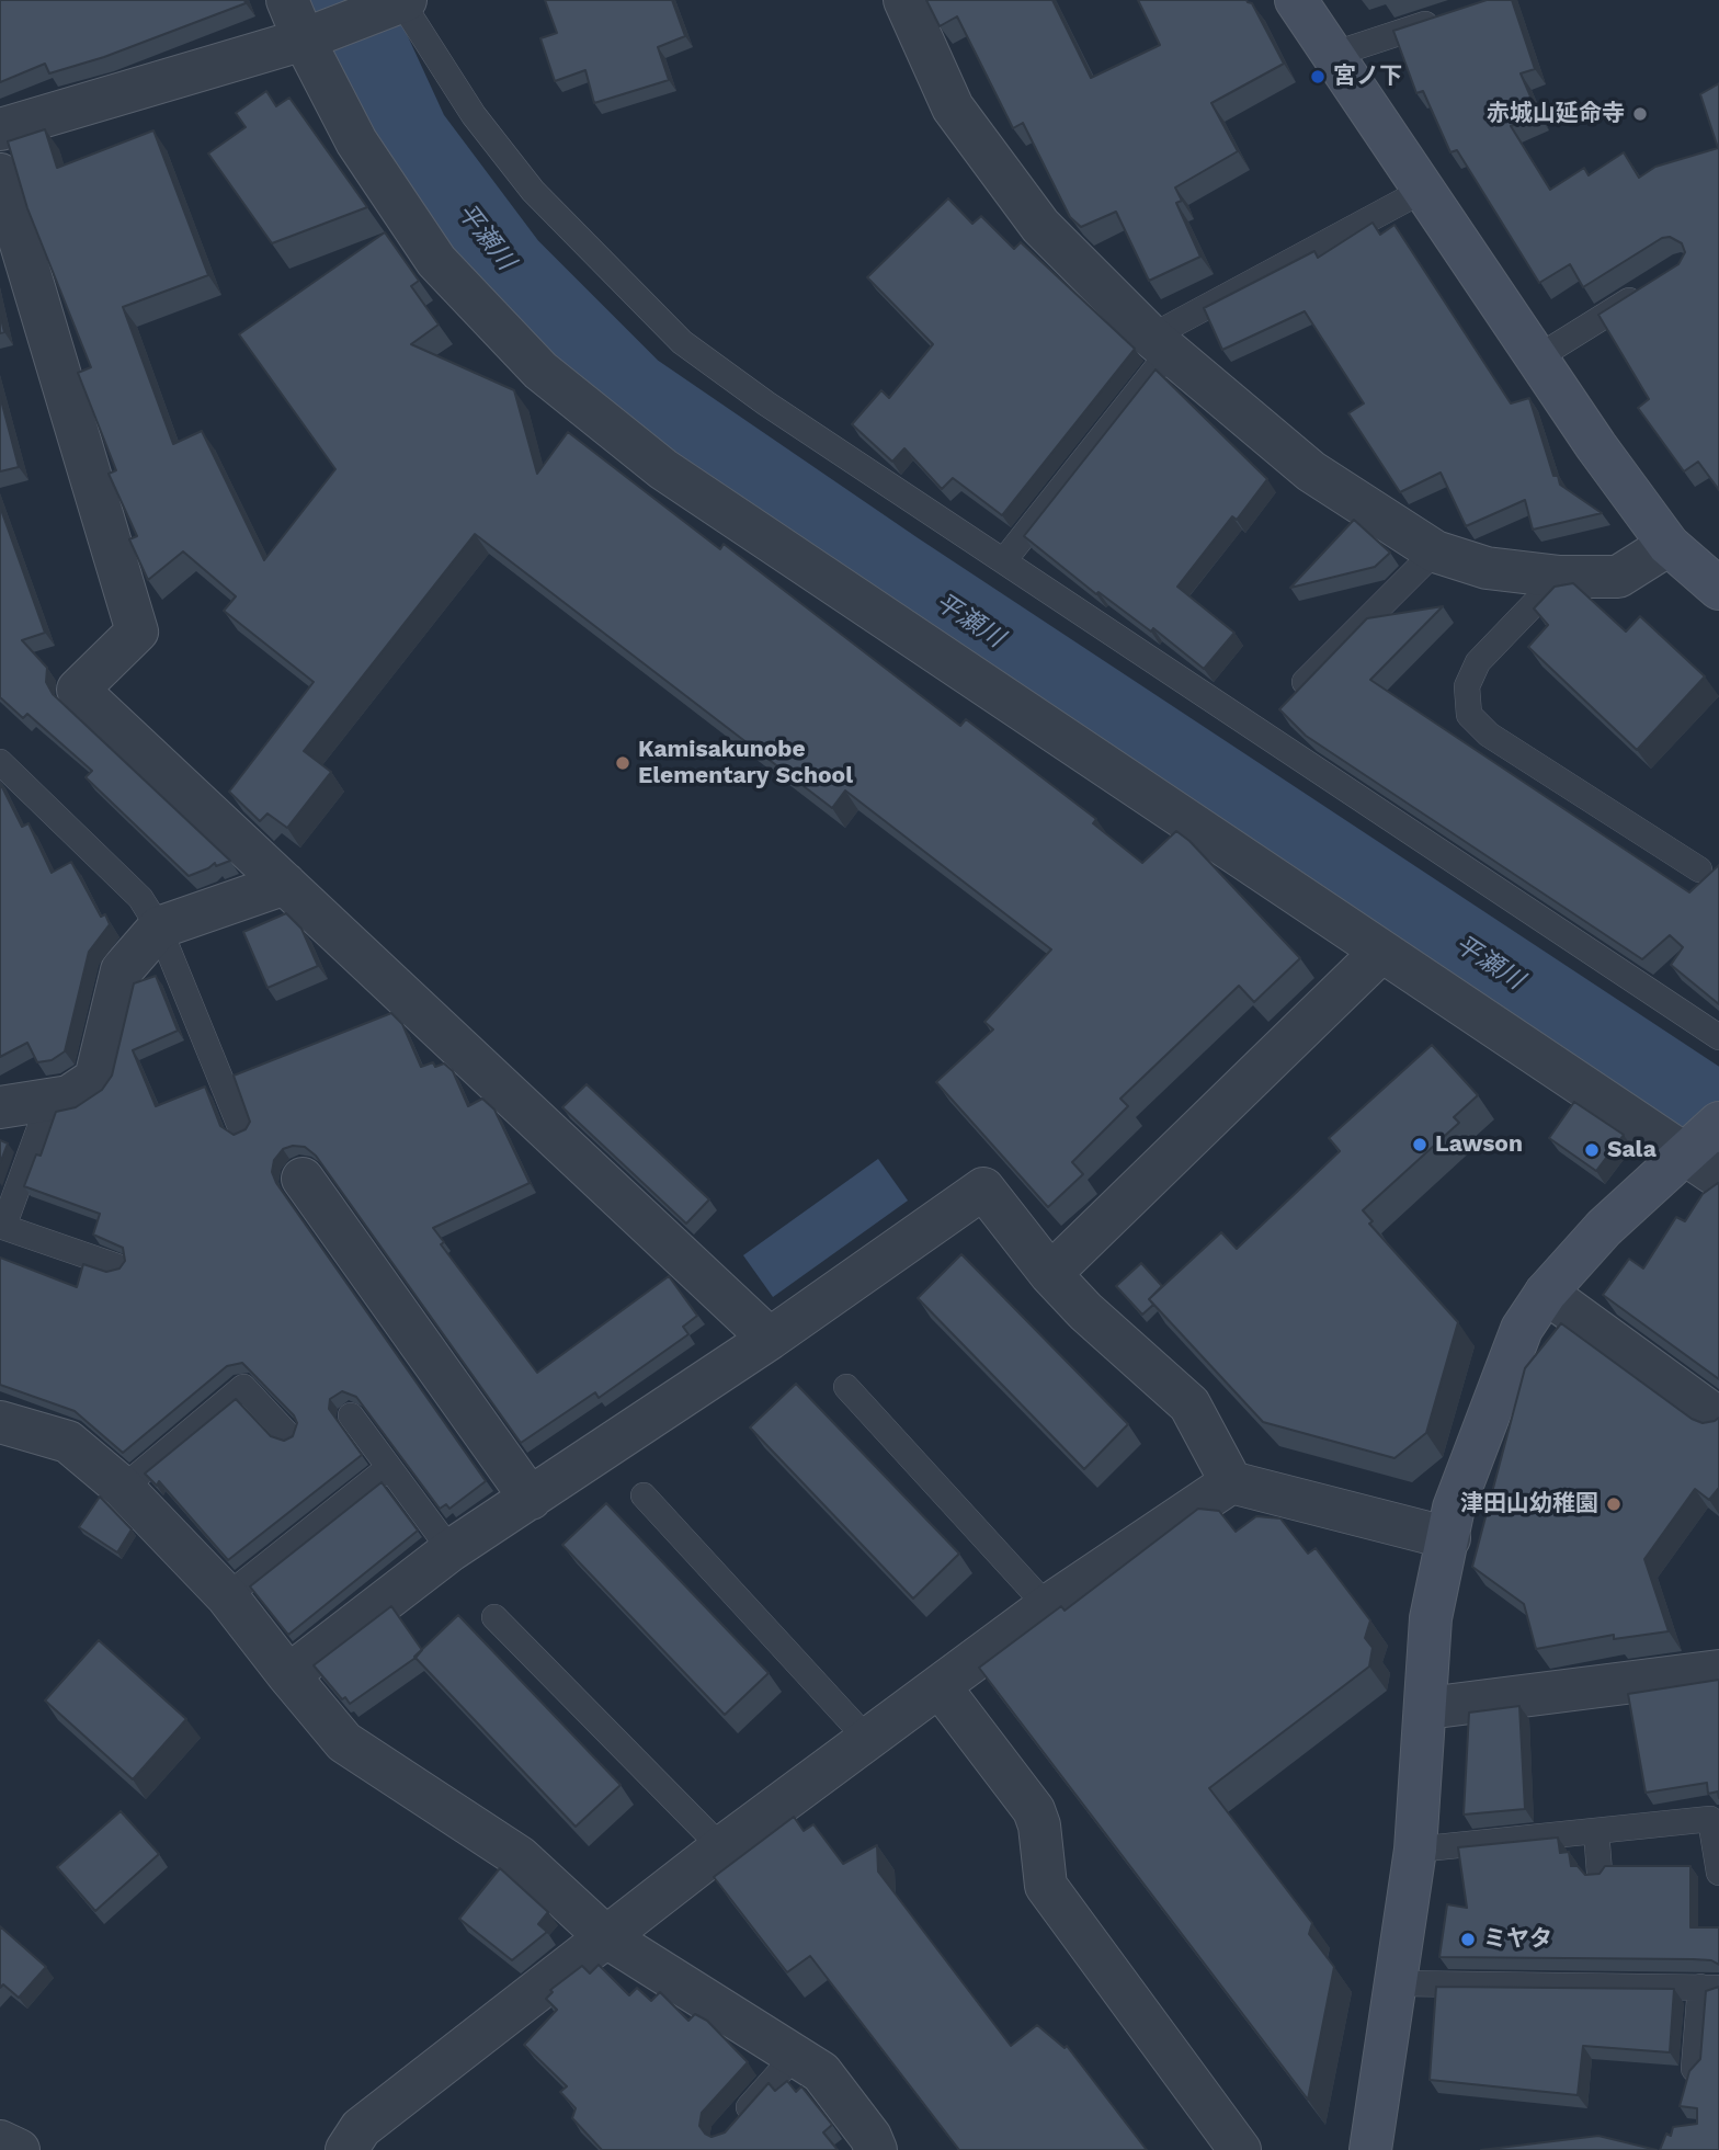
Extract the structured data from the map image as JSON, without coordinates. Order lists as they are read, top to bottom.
{
  "water": ["平瀬川"],
  "places": [
    "宮ノ下",
    "赤城山延命寺",
    "Kamisakunobe Elementary School",
    "Lawson",
    "Sala",
    "津田山幼稚園",
    "ミヤタ"
  ]
}
